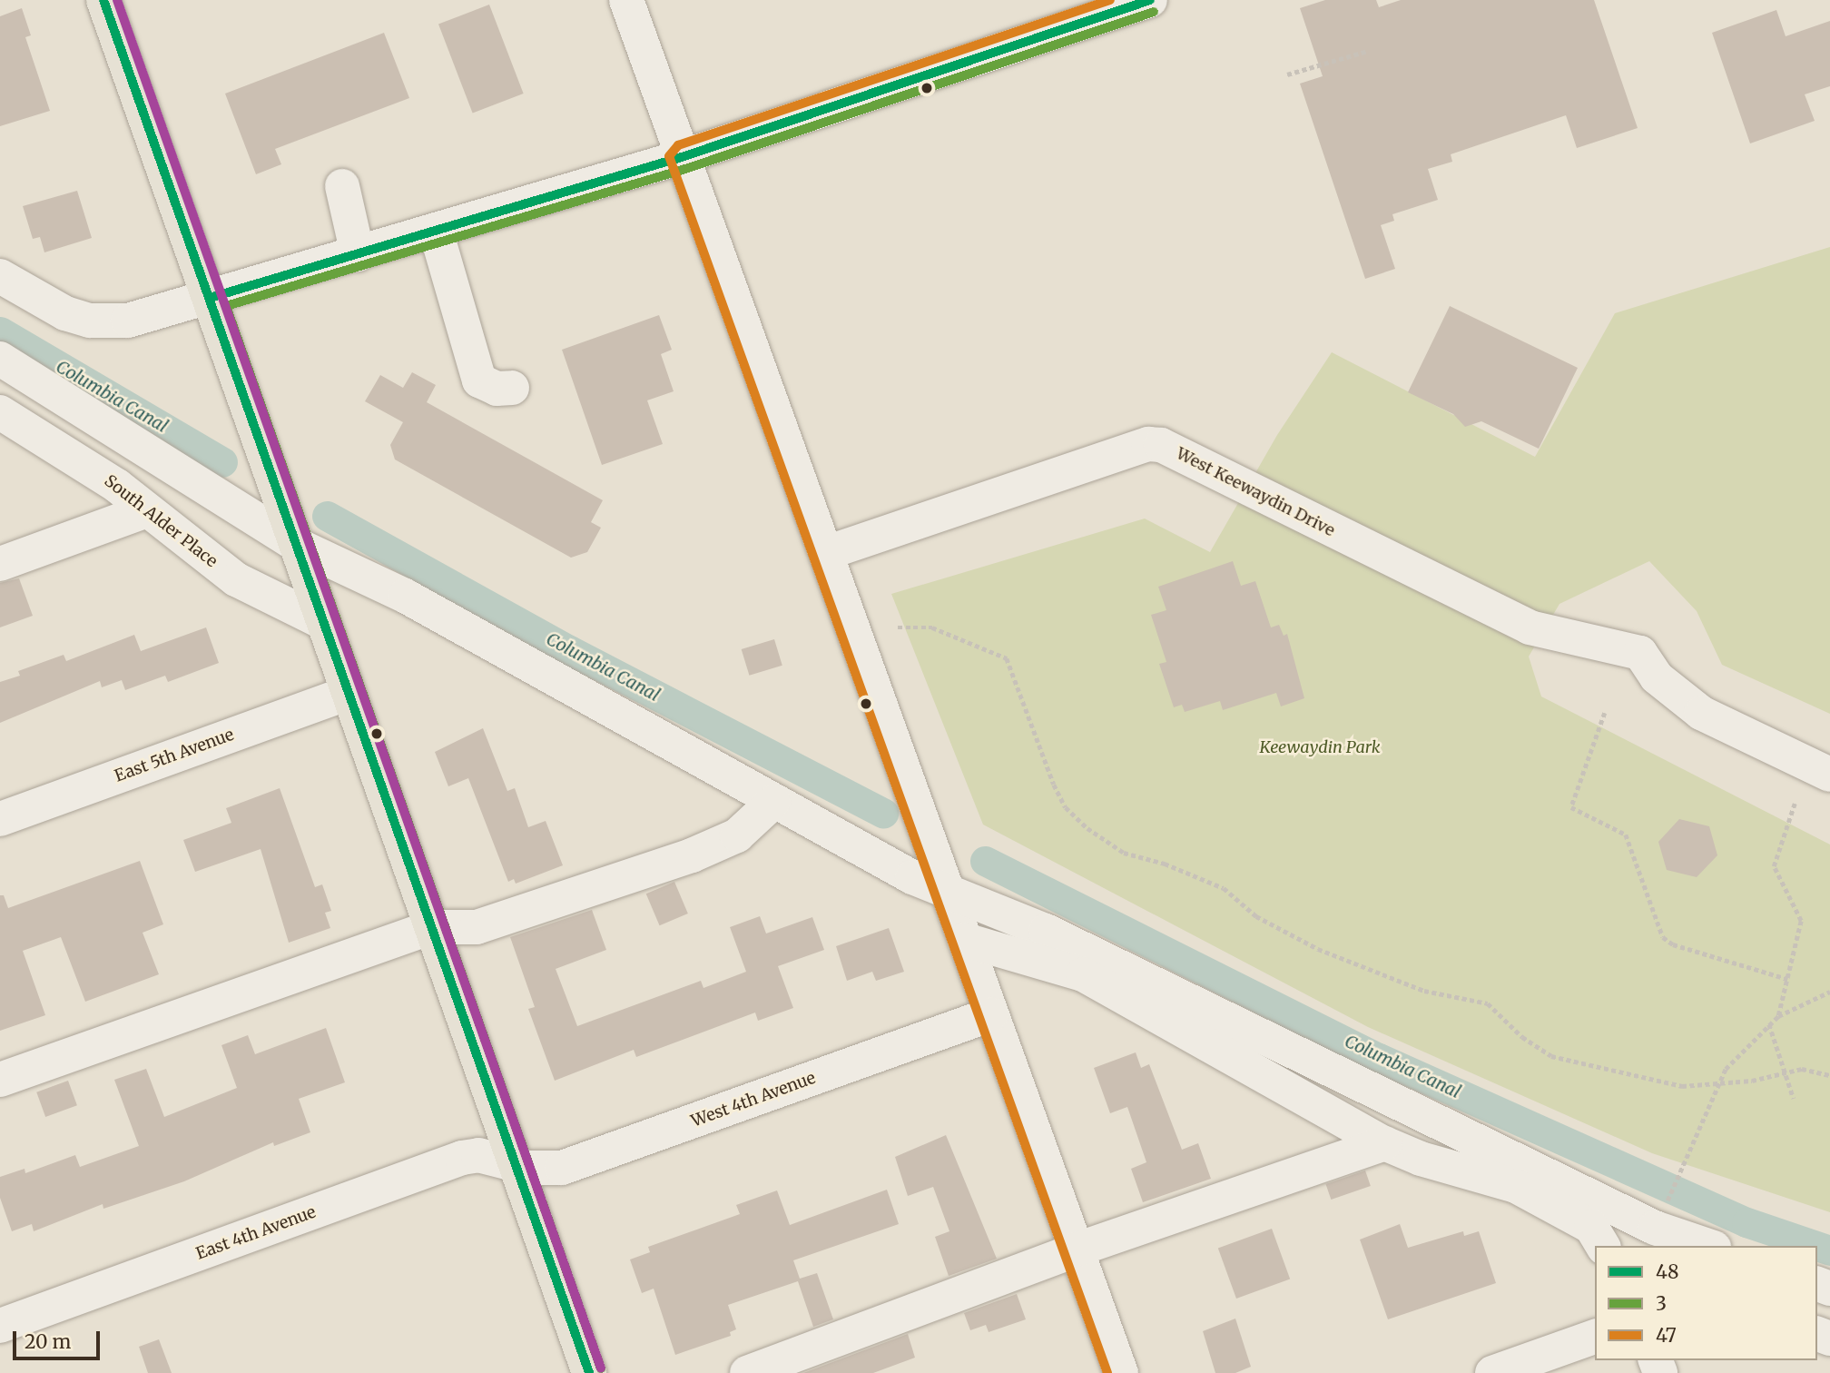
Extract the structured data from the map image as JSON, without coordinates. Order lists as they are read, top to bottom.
{
  "streets": {
    "street": [
      "West Keewaydin Drive",
      "South Alder Place",
      "East 5th Avenue",
      "West 4th Avenue",
      "East 4th Avenue"
    ]
  },
  "crossings": [
    ["West 4th Avenue", "East 4th Avenue"]
  ],
  "water": ["Columbia Canal"],
  "parks": ["Keewaydin Park"],
  "lines": ["transit line 48", "transit line 47", "transit line 3"],
  "legend": ["48", "3", "47"],
  "scale_bar": "20 m"
}
